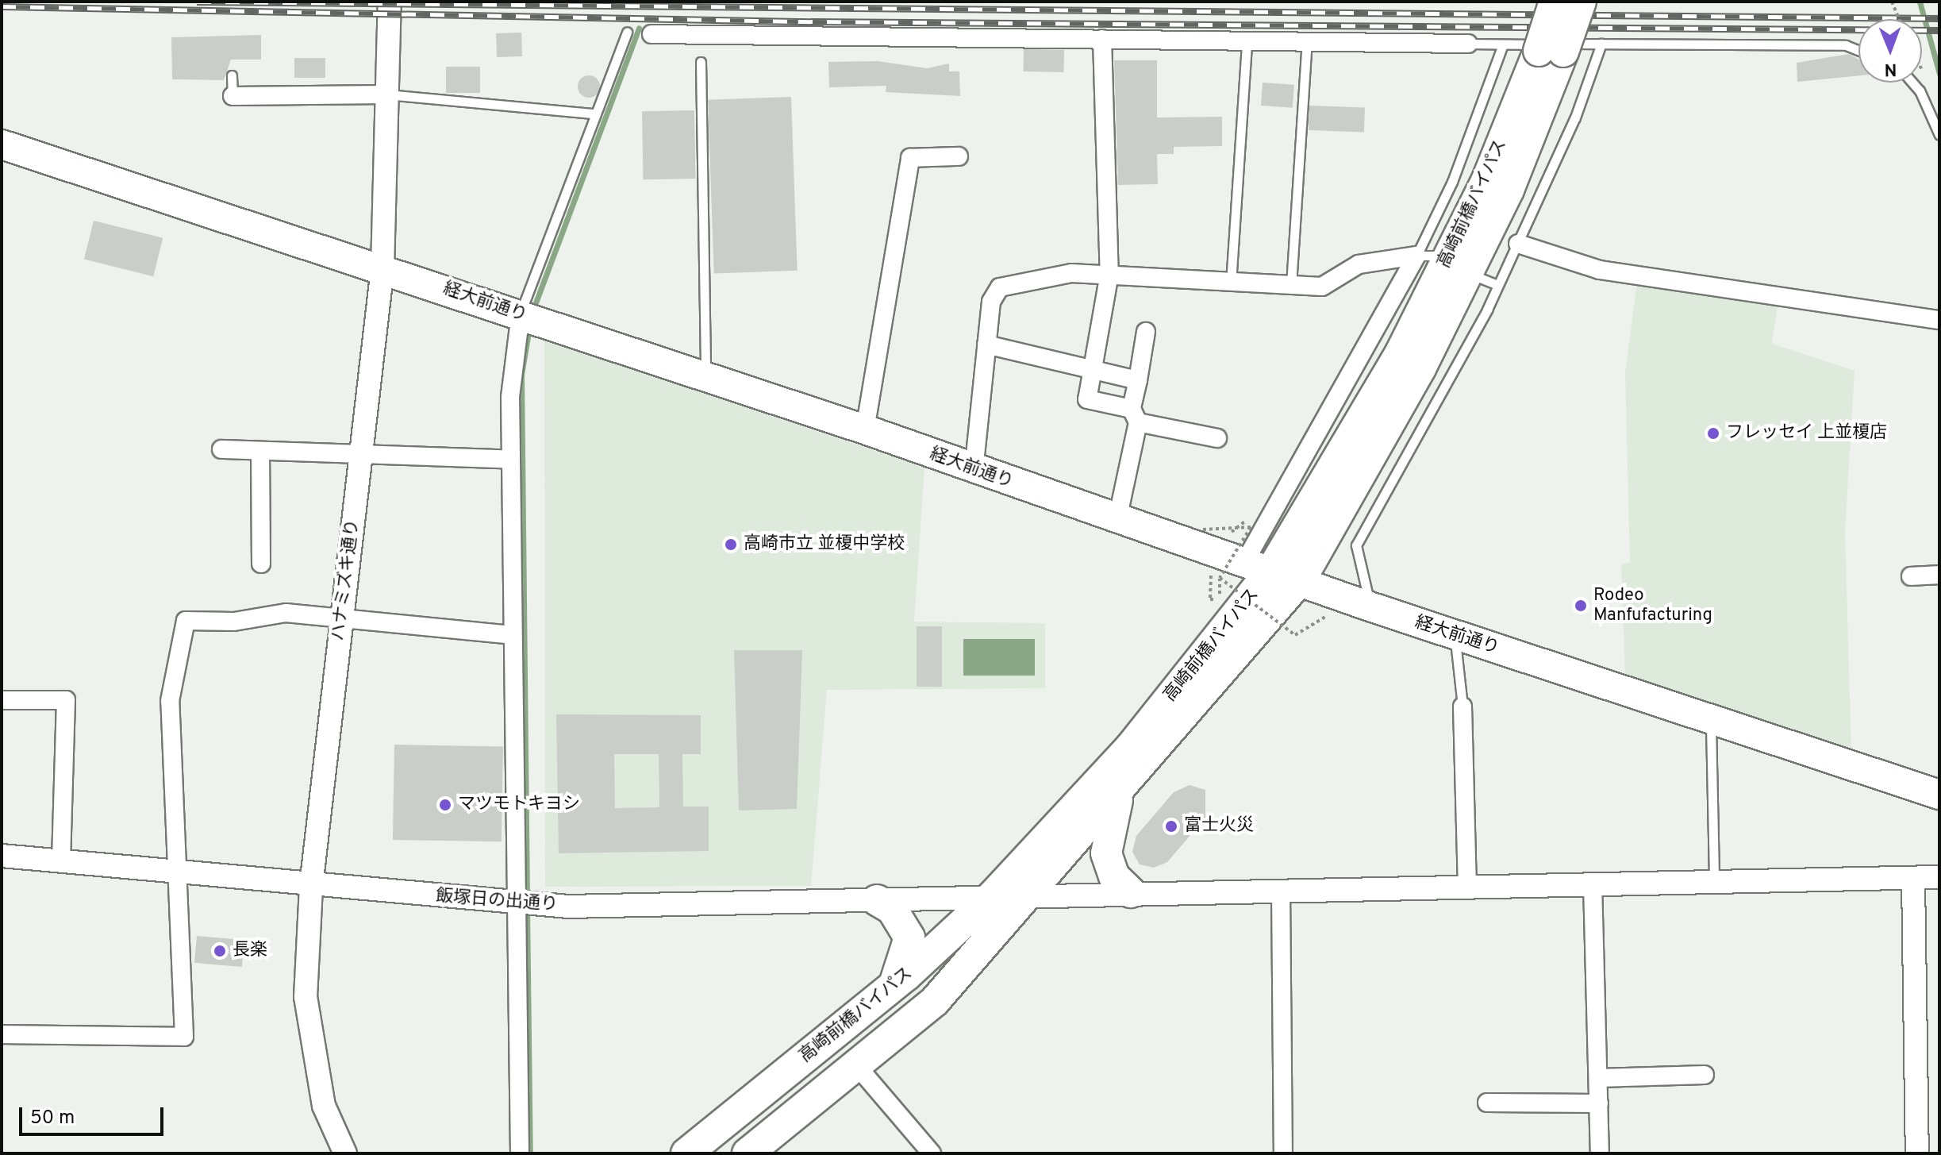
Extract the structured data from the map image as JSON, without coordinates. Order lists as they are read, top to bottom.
{
  "streets": {
    "highway": ["高崎前橋バイパス"],
    "main road": ["経大前通り"],
    "street": ["ハナミズキ通り", "飯塚日の出通り"]
  },
  "crossings": [
    ["高崎前橋バイパス", "経大前通り"],
    ["高崎前橋バイパス", "飯塚日の出通り"],
    ["経大前通り", "ハナミズキ通り"],
    ["ハナミズキ通り", "飯塚日の出通り"]
  ],
  "places": [
    "フレッセイ 上並榎店",
    "高崎市立 並榎中学校",
    "Rodeo Manfufacturing",
    "マツモトキヨシ",
    "富士火災",
    "長楽"
  ],
  "scale_bar": "50 m",
  "north": "bottom"
}
